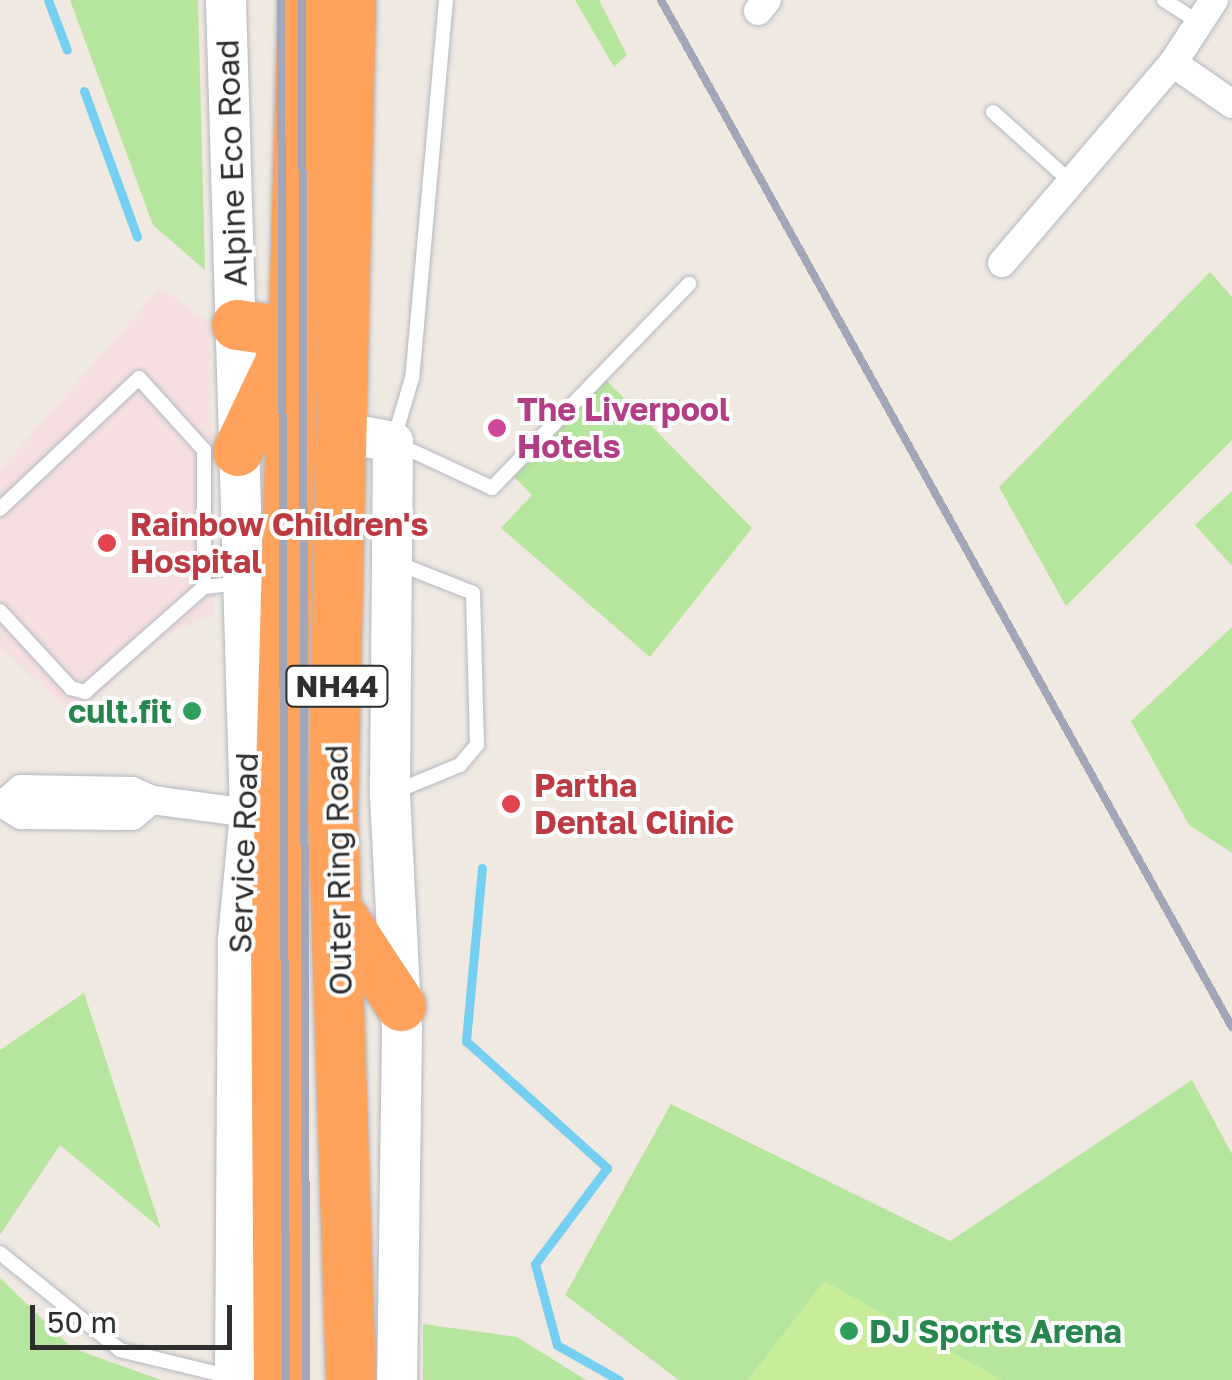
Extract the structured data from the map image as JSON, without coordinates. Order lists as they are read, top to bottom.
{
  "streets": {
    "highway": ["NH44", "Outer Ring Road"],
    "street": ["Alpine Eco Road", "Service Road"]
  },
  "crossings": [
    ["Alpine Eco Road", "Service Road"],
    ["Service Road", "Outer Ring Road"]
  ],
  "places": [
    "The Liverpool Hotels",
    "Rainbow Children's Hospital",
    "cult.fit",
    "Partha Dental Clinic",
    "DJ Sports Arena"
  ],
  "scale_bar": "50 m"
}
